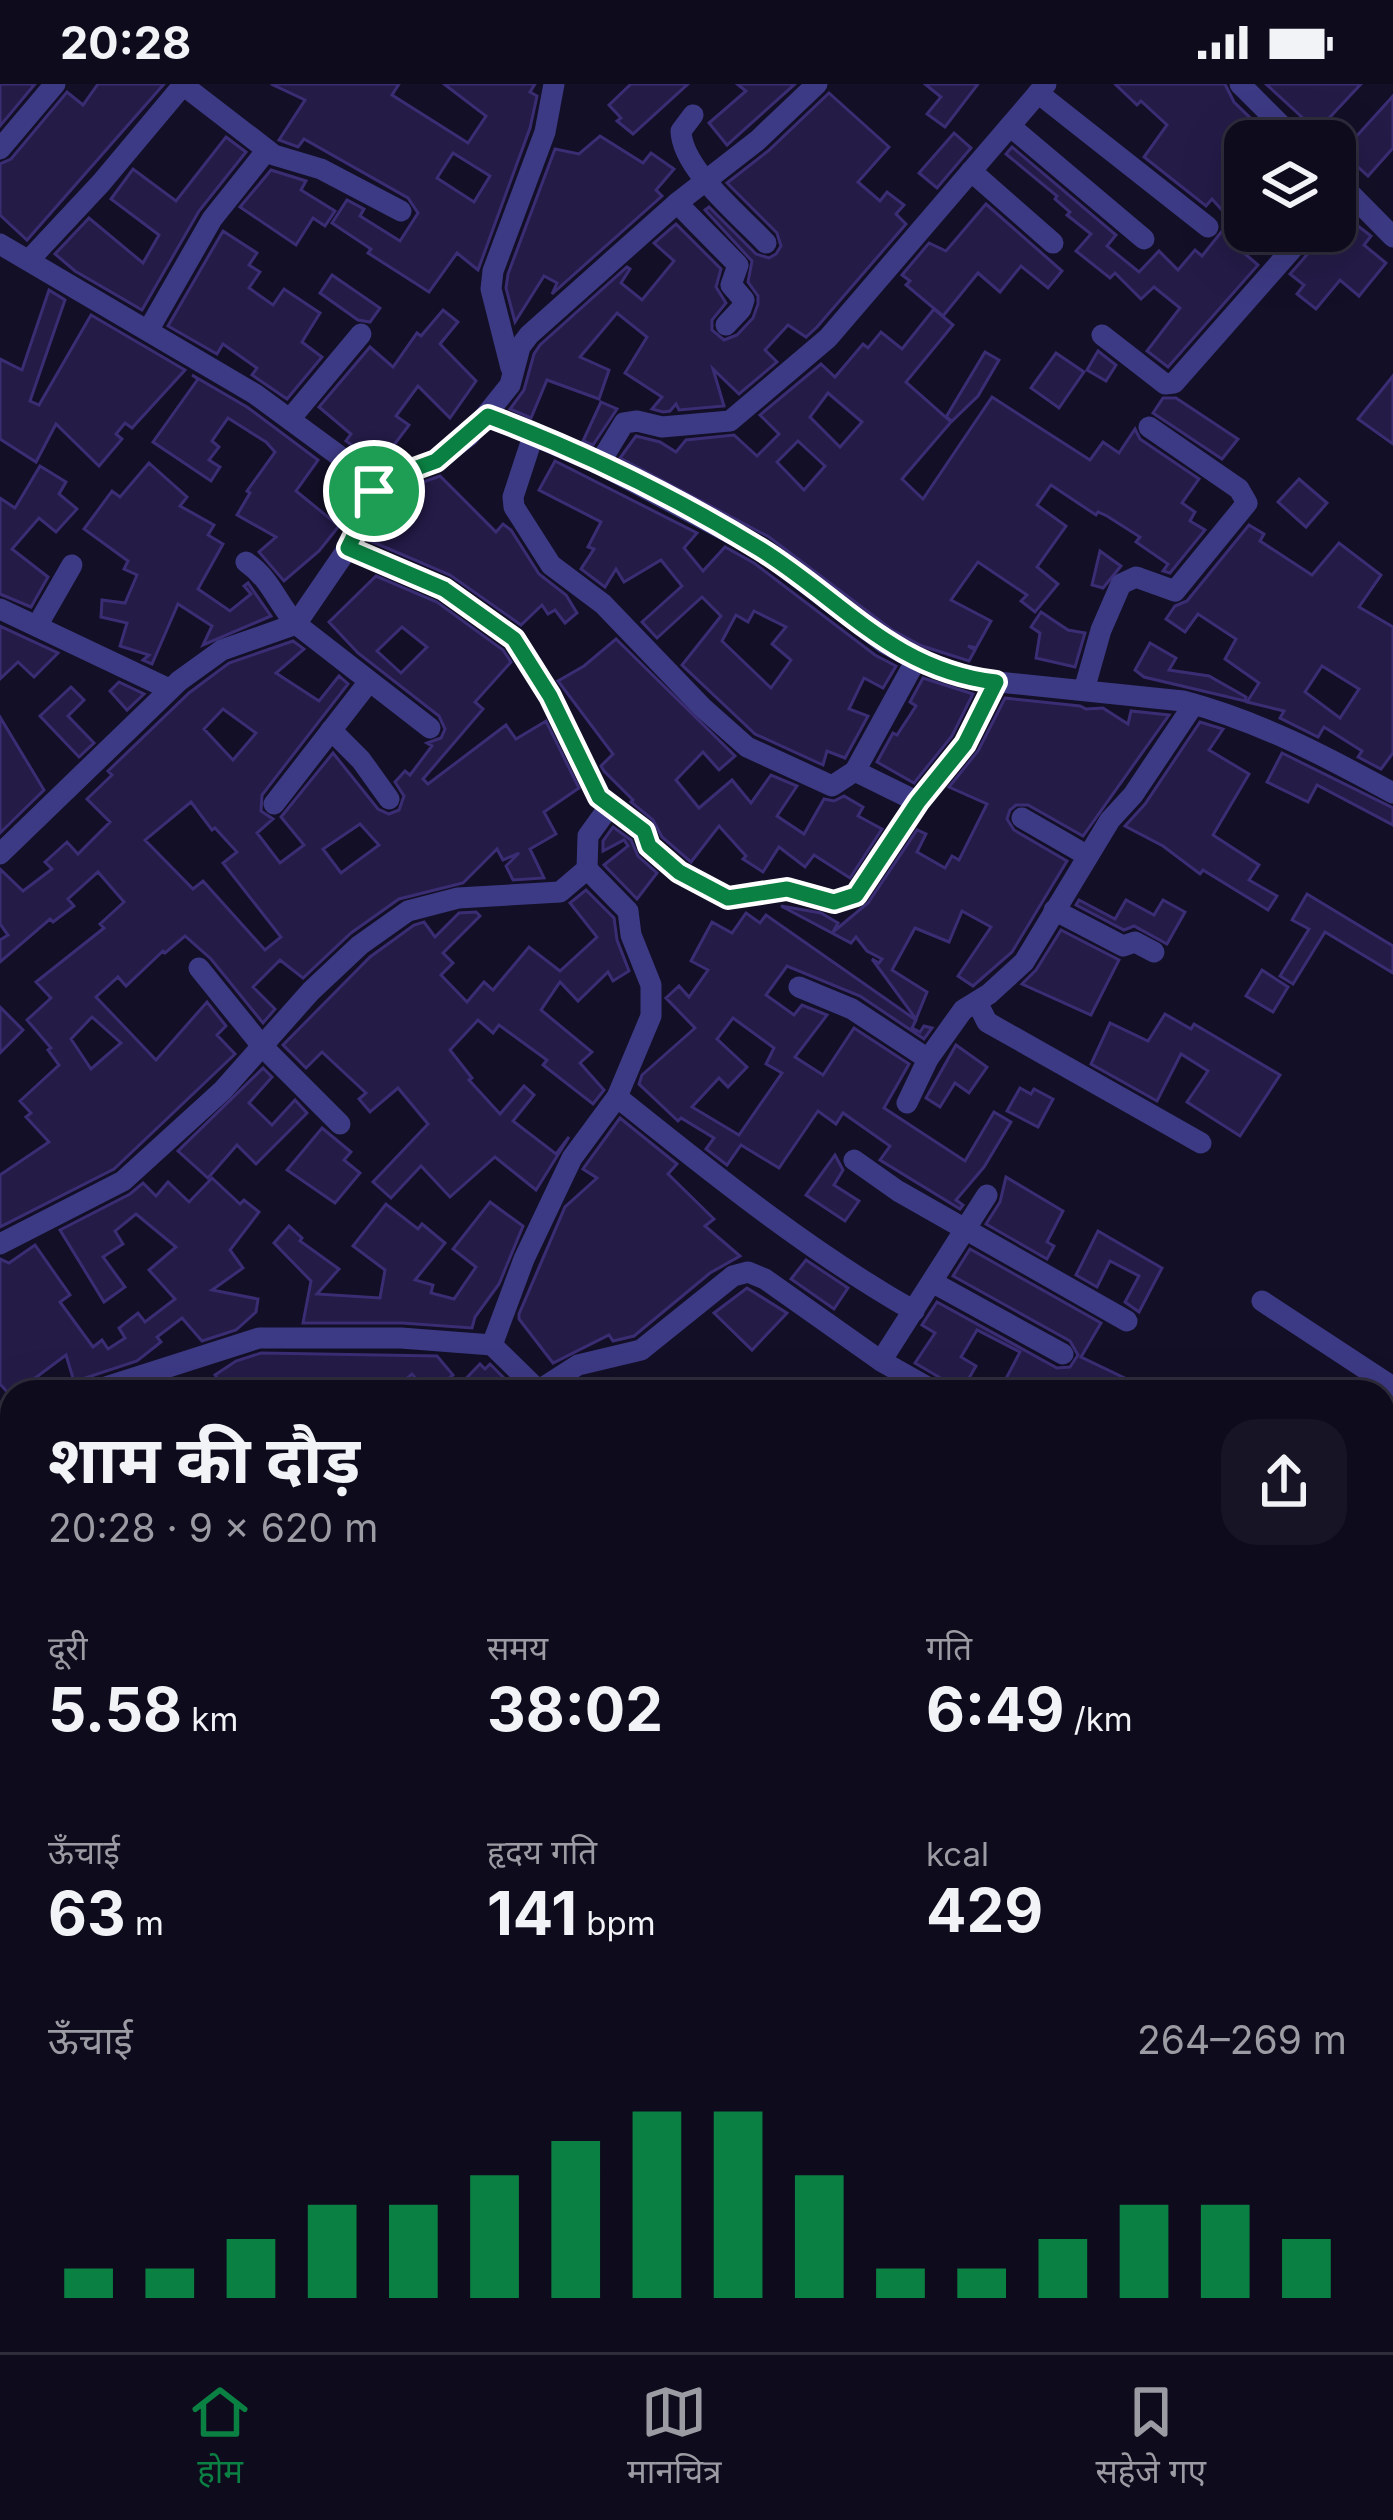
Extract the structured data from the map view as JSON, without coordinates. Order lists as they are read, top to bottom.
{
  "page": {
    "status": "20:28",
    "heading": ["शाम की दौड़", "20:28 · 9 × 620 m"],
    "stats": [
      ["दूरी", "5.58 km"],
      ["समय", "38:02"],
      ["गति", "6:49 /km"],
      ["ऊँचाई", "63 m"],
      ["हृदय गति", "141 bpm"],
      ["kcal", "429"]
    ],
    "chart": ["ऊँचाई", "264–269 m"],
    "tabs": ["होम", "मानचित्र", "सहेजे गए"]
  }
}
